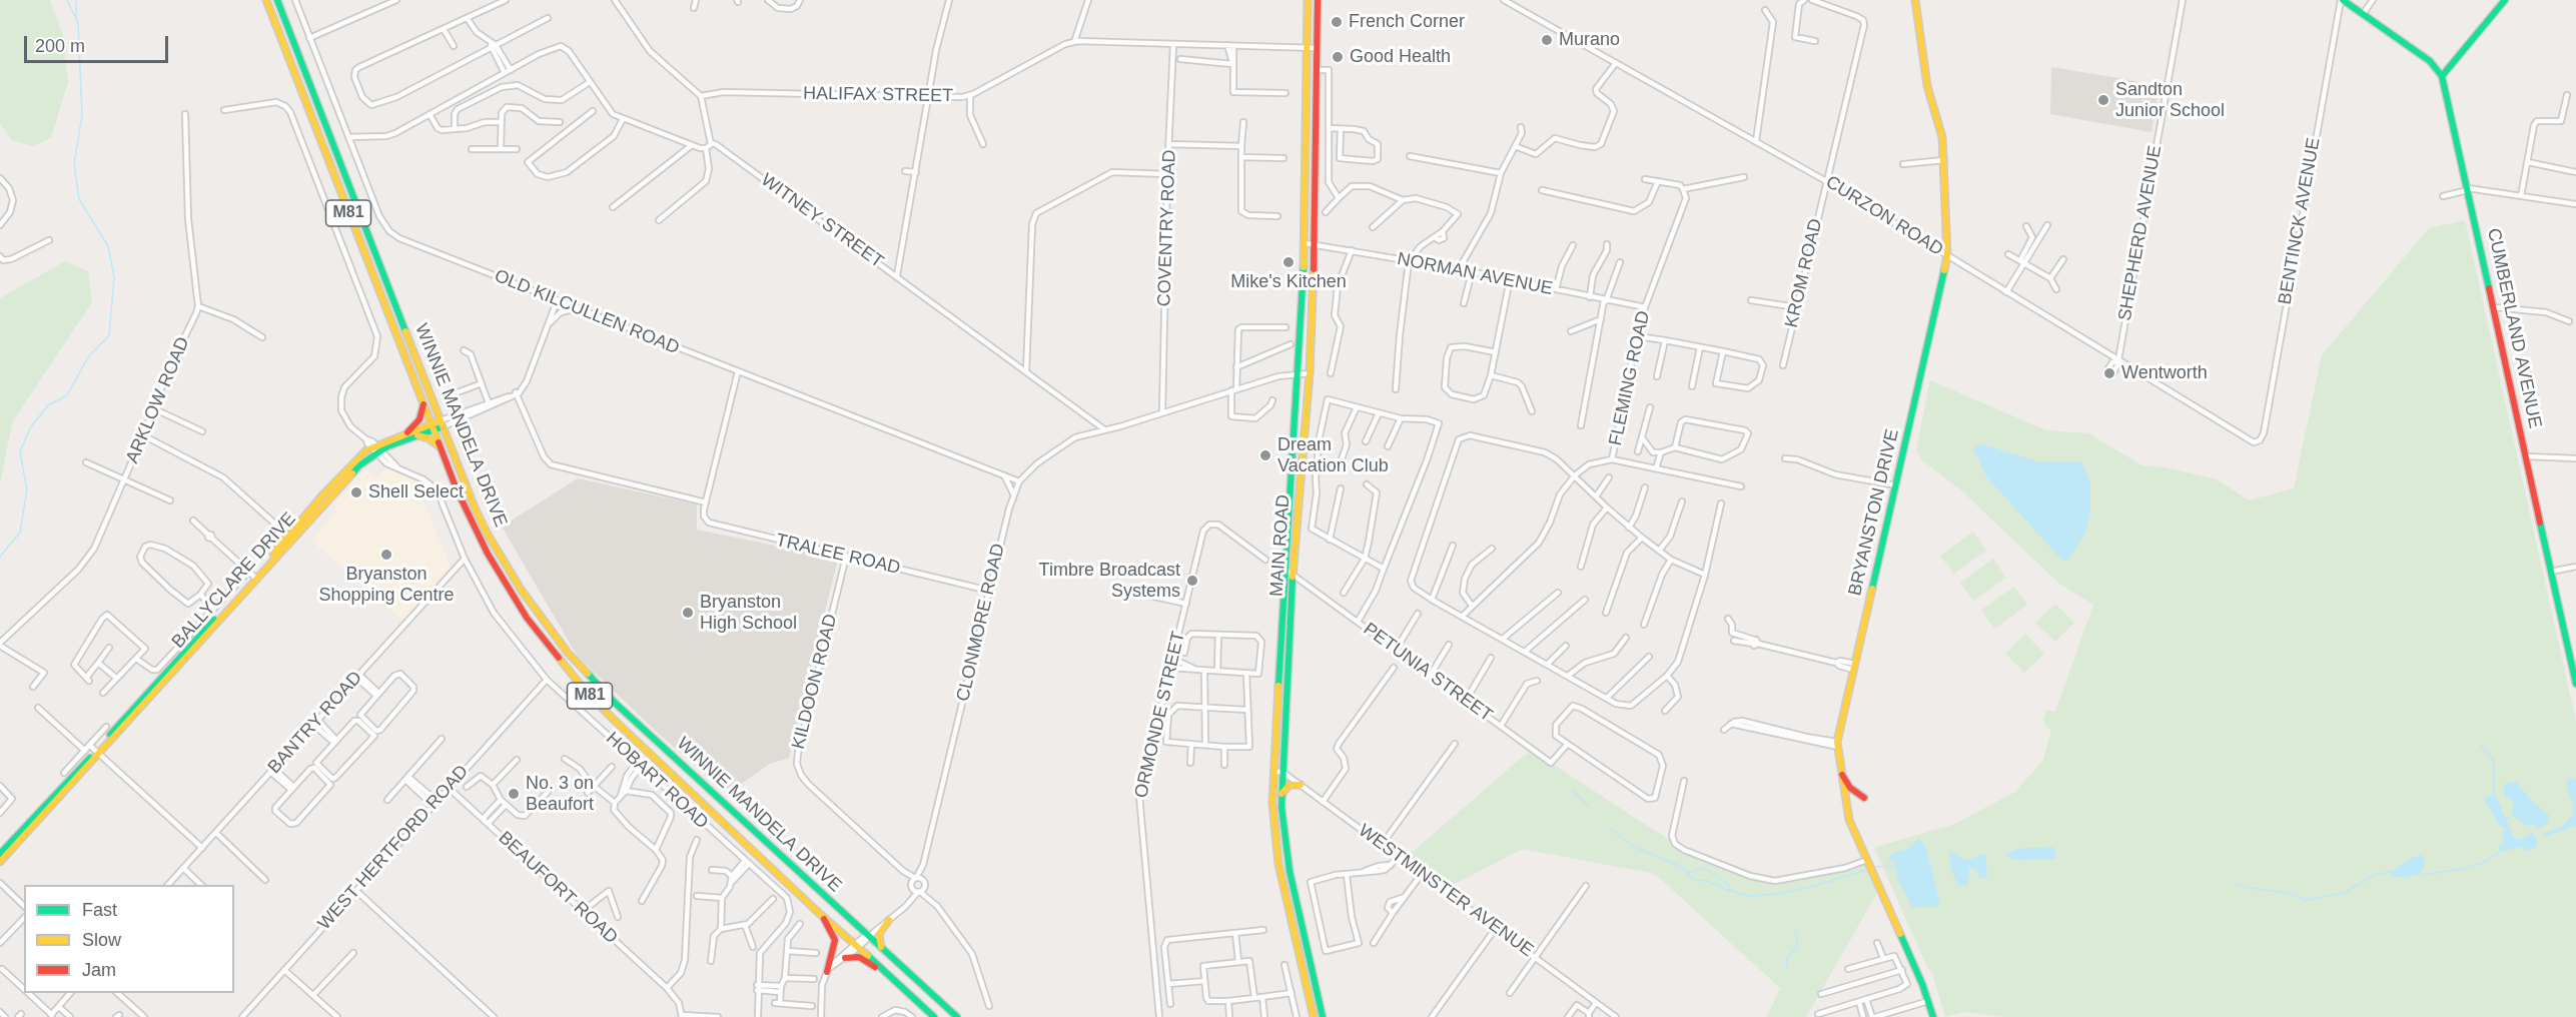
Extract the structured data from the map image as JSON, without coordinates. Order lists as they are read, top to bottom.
{
  "streets": {
    "main road": [
      "M81",
      "CUMBERLAND AVENUE",
      "WINNIE MANDELA DRIVE",
      "BRYANSTON DRIVE",
      "MAIN ROAD",
      "BALLYCLARE DRIVE"
    ],
    "street": [
      "HALIFAX STREET",
      "CURZON ROAD",
      "WITNEY STREET",
      "BENTINCK AVENUE",
      "COVENTRY ROAD",
      "SHEPHERD AVENUE",
      "KROM ROAD",
      "NORMAN AVENUE",
      "OLD KILCULLEN ROAD",
      "FLEMING ROAD",
      "ARKLOW ROAD",
      "TRALEE ROAD",
      "CLONMORE ROAD",
      "PETUNIA STREET",
      "KILDOON ROAD",
      "ORMONDE STREET",
      "BANTRY ROAD",
      "HOBART ROAD",
      "WEST HERTFORD ROAD",
      "BEAUFORT ROAD",
      "WESTMINSTER AVENUE"
    ]
  },
  "crossings": [
    ["HALIFAX STREET", "COVENTRY ROAD"],
    ["HALIFAX STREET", "MAIN ROAD"],
    ["CURZON ROAD", "BENTINCK AVENUE"],
    ["CURZON ROAD", "SHEPHERD AVENUE"],
    ["CURZON ROAD", "KROM ROAD"],
    ["CURZON ROAD", "BRYANSTON DRIVE"],
    ["WITNEY STREET", "CLONMORE ROAD"],
    ["NORMAN AVENUE", "FLEMING ROAD"],
    ["NORMAN AVENUE", "MAIN ROAD"],
    ["OLD KILCULLEN ROAD", "BALLYCLARE DRIVE"],
    ["OLD KILCULLEN ROAD", "CLONMORE ROAD"],
    ["WINNIE MANDELA DRIVE", "BALLYCLARE DRIVE"],
    ["MAIN ROAD", "PETUNIA STREET"],
    ["MAIN ROAD", "WESTMINSTER AVENUE"],
    ["TRALEE ROAD", "CLONMORE ROAD"],
    ["TRALEE ROAD", "KILDOON ROAD"],
    ["BALLYCLARE DRIVE", "HOBART ROAD"],
    ["CLONMORE ROAD", "KILDOON ROAD"],
    ["BANTRY ROAD", "HOBART ROAD"],
    ["HOBART ROAD", "WEST HERTFORD ROAD"],
    ["WEST HERTFORD ROAD", "BEAUFORT ROAD"]
  ],
  "places": [
    "French Corner",
    "Murano",
    "Good Health",
    "Sandton Junior School",
    "Mike's Kitchen",
    "Wentworth",
    "Dream Vacation Club",
    "Shell Select",
    "Bryanston Shopping Centre",
    "Timbre Broadcast Systems",
    "Bryanston High School",
    "No. 3 on Beaufort"
  ],
  "legend": ["Fast", "Slow", "Jam"],
  "scale_bar": "200 m"
}
